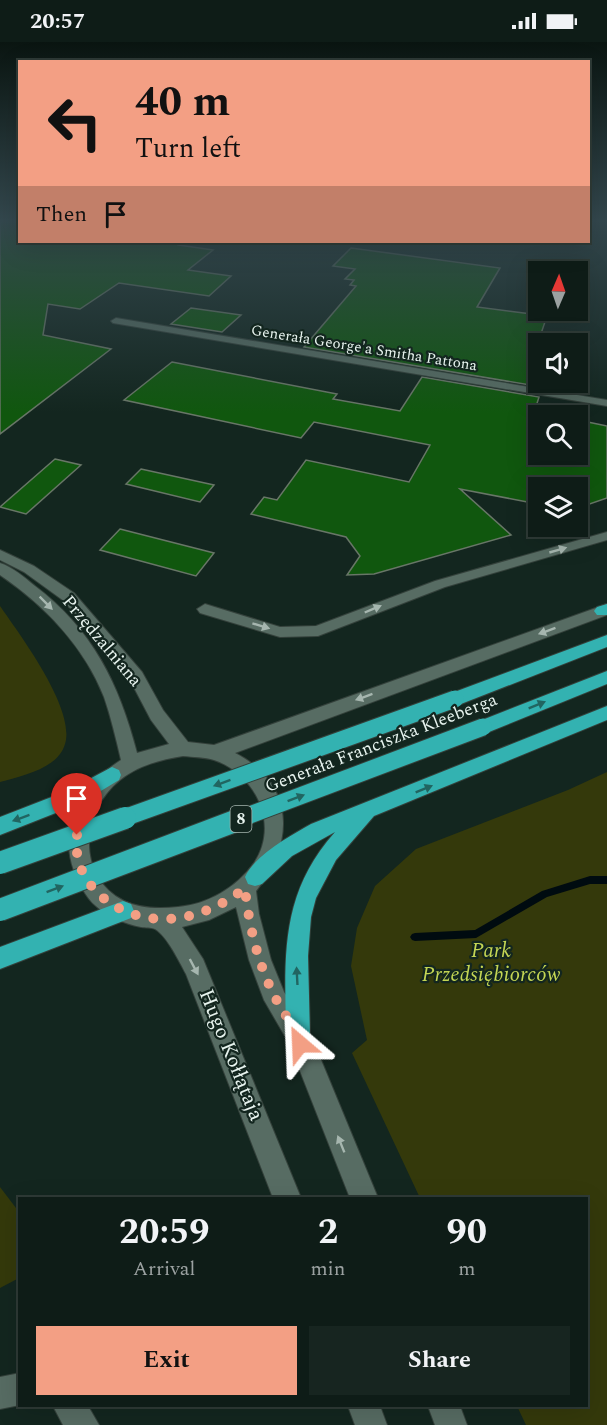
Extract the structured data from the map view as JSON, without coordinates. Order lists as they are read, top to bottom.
{
  "streets": {
    "highway": ["Generała Franciszka Kleeberga", "8"],
    "street": ["Generała George'a Smitha Pattona", "Przędzalniana", "Hugo Kołłątaja"]
  },
  "crossings": [
    ["Przędzalniana", "Hugo Kołłątaja"]
  ],
  "parks": ["Park Przedsiębiorców"],
  "north": "top",
  "page": {
    "status": "20:57",
    "turn": ["40 m", "Turn left"],
    "then": "Then",
    "eta": [
      "20:59",
      "Arrival",
      "2",
      "min",
      "90",
      "m"
    ],
    "buttons": ["Exit", "Share"]
  }
}
